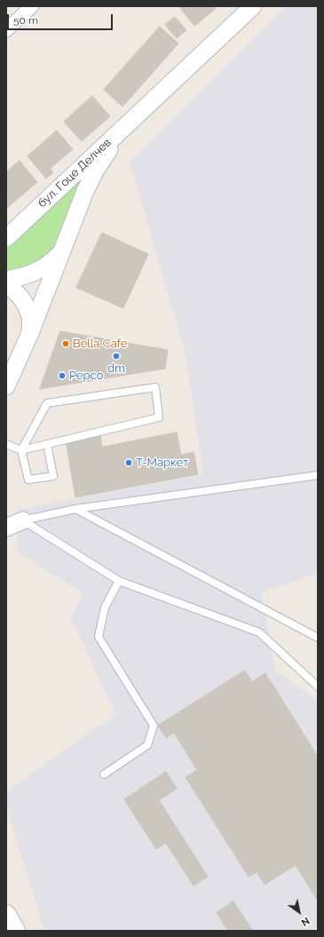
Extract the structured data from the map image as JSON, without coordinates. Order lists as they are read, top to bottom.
{
  "streets": {
    "street": ["бул. Гоце Делчев"]
  },
  "places": [
    "Bella Cafe",
    "dm",
    "Pepco",
    "Т-Маркет"
  ],
  "scale_bar": "50 m",
  "north": "bottom right"
}
